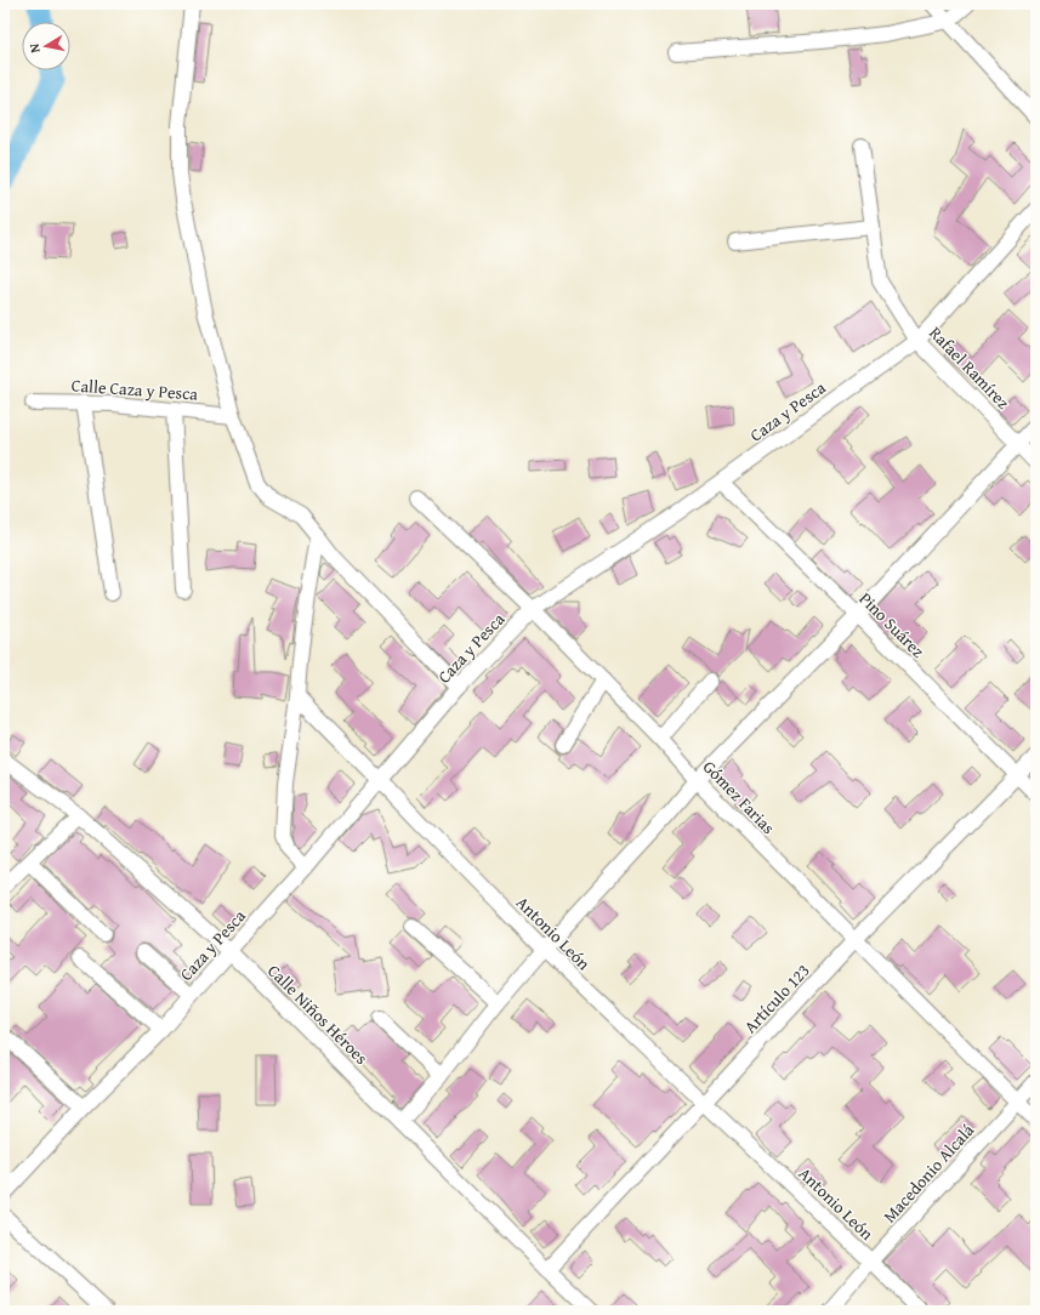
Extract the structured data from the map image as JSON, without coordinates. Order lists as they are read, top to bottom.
{
  "streets": {
    "street": [
      "Rafael Ramírez",
      "Calle Caza y Pesca",
      "Caza y Pesca",
      "Pino Suárez",
      "Gómez Farias",
      "Antonio León",
      "Artículo 123",
      "Calle Niños Héroes",
      "Macedonio Alcalá"
    ]
  },
  "crossings": [
    ["Rafael Ramírez", "Caza y Pesca"],
    ["Caza y Pesca", "Pino Suárez"],
    ["Caza y Pesca", "Gómez Farias"],
    ["Caza y Pesca", "Antonio León"],
    ["Caza y Pesca", "Calle Niños Héroes"],
    ["Pino Suárez", "Artículo 123"],
    ["Gómez Farias", "Artículo 123"],
    ["Gómez Farias", "Macedonio Alcalá"],
    ["Antonio León", "Artículo 123"],
    ["Antonio León", "Macedonio Alcalá"],
    ["Artículo 123", "Calle Niños Héroes"]
  ],
  "north": "left"
}
